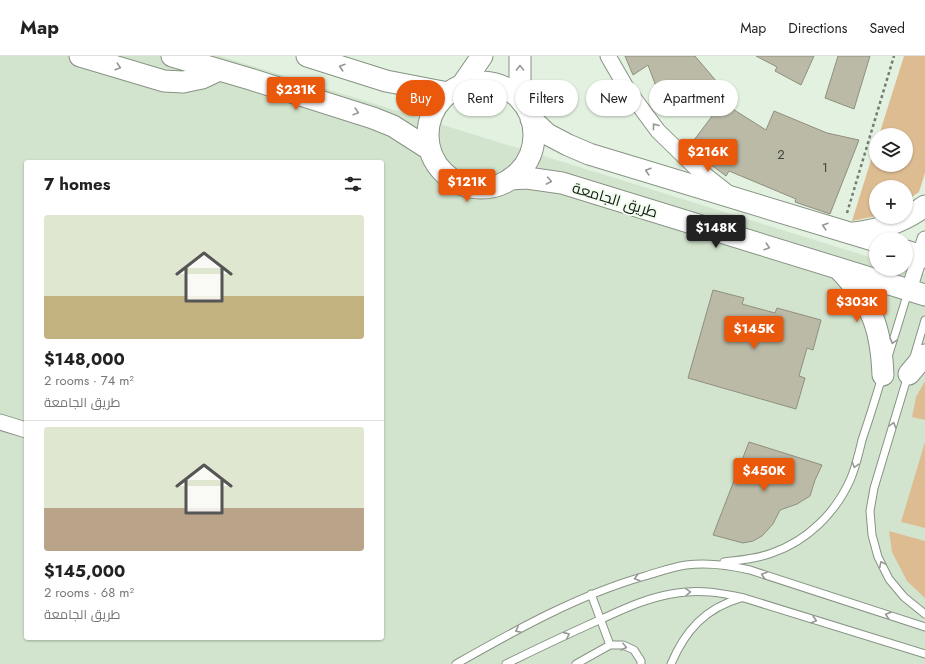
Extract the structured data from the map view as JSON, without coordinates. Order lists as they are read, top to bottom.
{
  "streets": {
    "street": ["طريق الجامعة"]
  },
  "house_numbers": ["2", "1"],
  "page": {
    "header": "Map",
    "nav": ["Map", "Directions", "Saved"],
    "price": [
      "$231K",
      "$216K",
      "$121K",
      "$148K",
      "$303K",
      "$145K",
      "$450K"
    ],
    "chip": [
      "Buy",
      "Rent",
      "Filters",
      "New",
      "Apartment"
    ],
    "map_buttons": ["+", "−"],
    "heading": "7 homes",
    "list": [
      {
        "name": "$148,000",
        "note": "2 rooms · 74 m² · طريق الجامعة"
      },
      {
        "name": "$145,000",
        "note": "2 rooms · 68 m² · طريق الجامعة"
      }
    ]
  }
}
